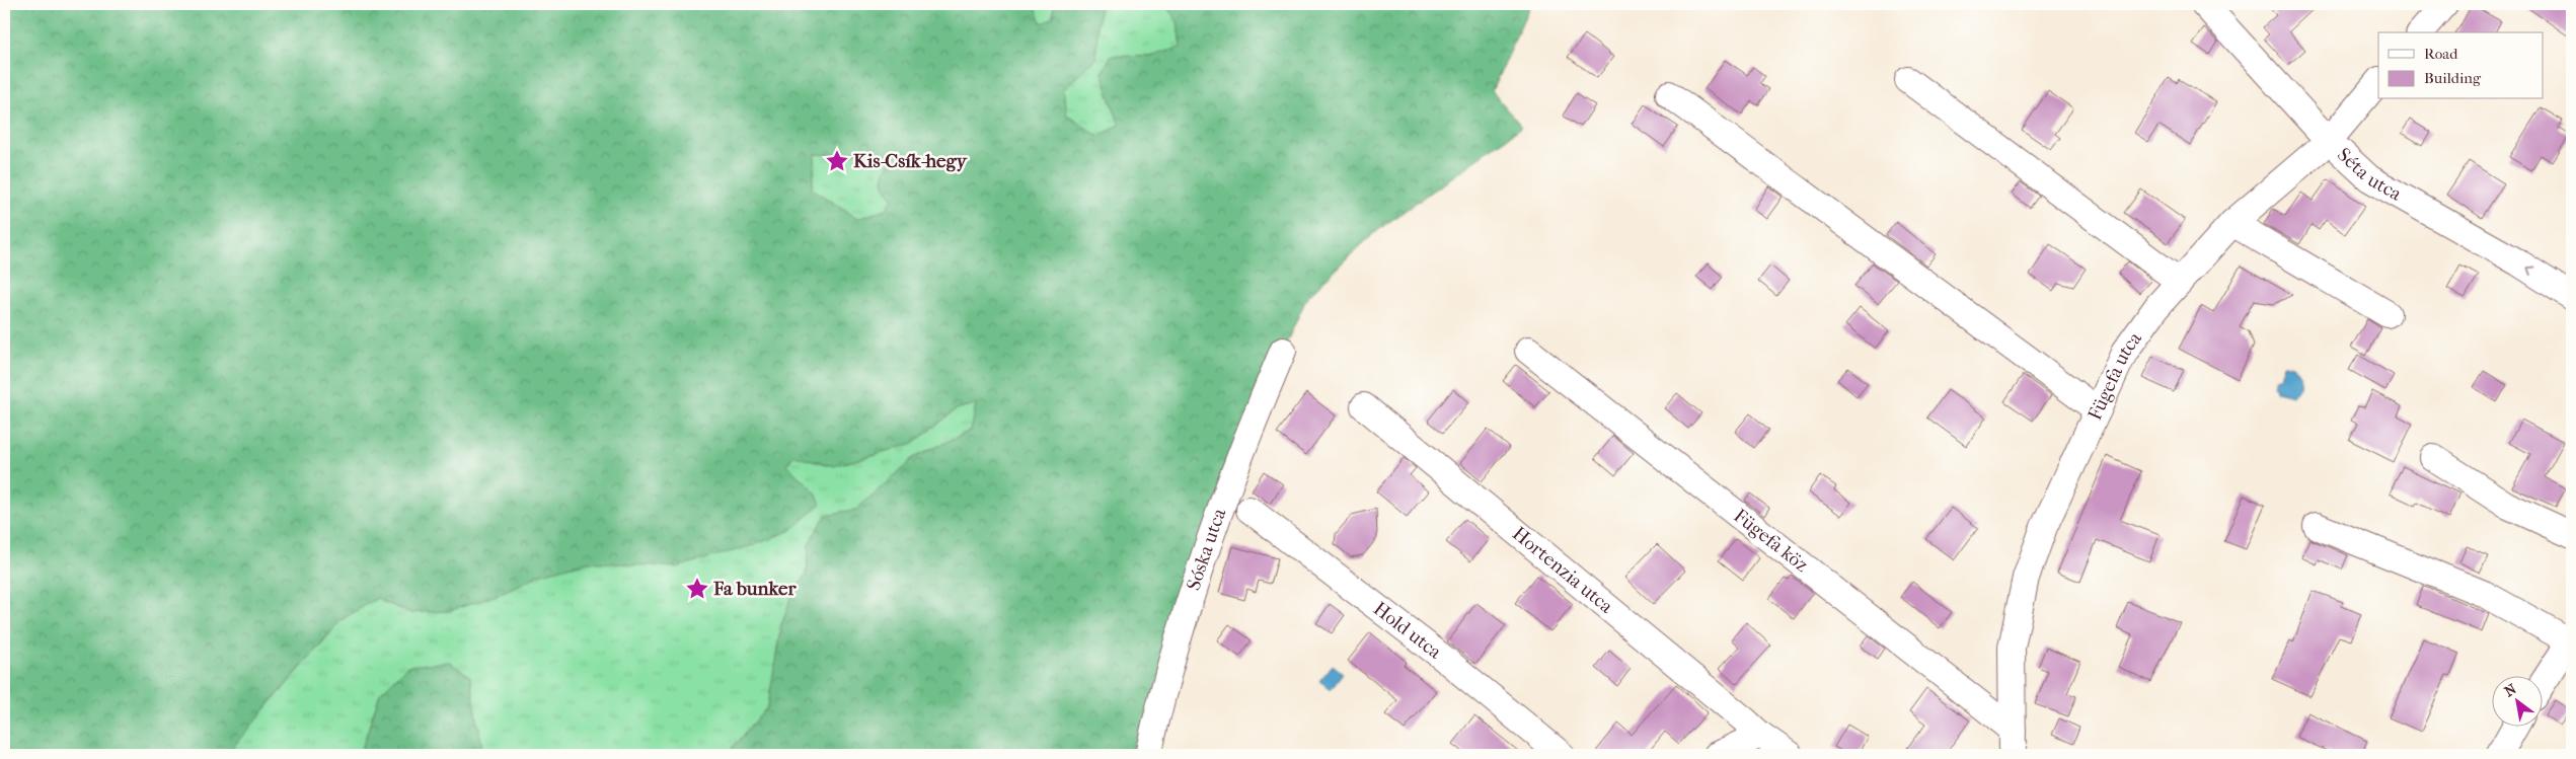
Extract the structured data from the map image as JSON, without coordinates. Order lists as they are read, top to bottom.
{
  "streets": {
    "street": [
      "Séta utca",
      "Fügefa utca",
      "Fügefa köz",
      "Sóska utca",
      "Hortenzia utca",
      "Hold utca"
    ]
  },
  "crossings": [
    ["Séta utca", "Fügefa utca"],
    ["Fügefa utca", "Fügefa köz"]
  ],
  "places": {
    "place": ["Kis-Csík-hegy", "Fa bunker"]
  },
  "legend": ["Road", "Building"],
  "north": "top left"
}
